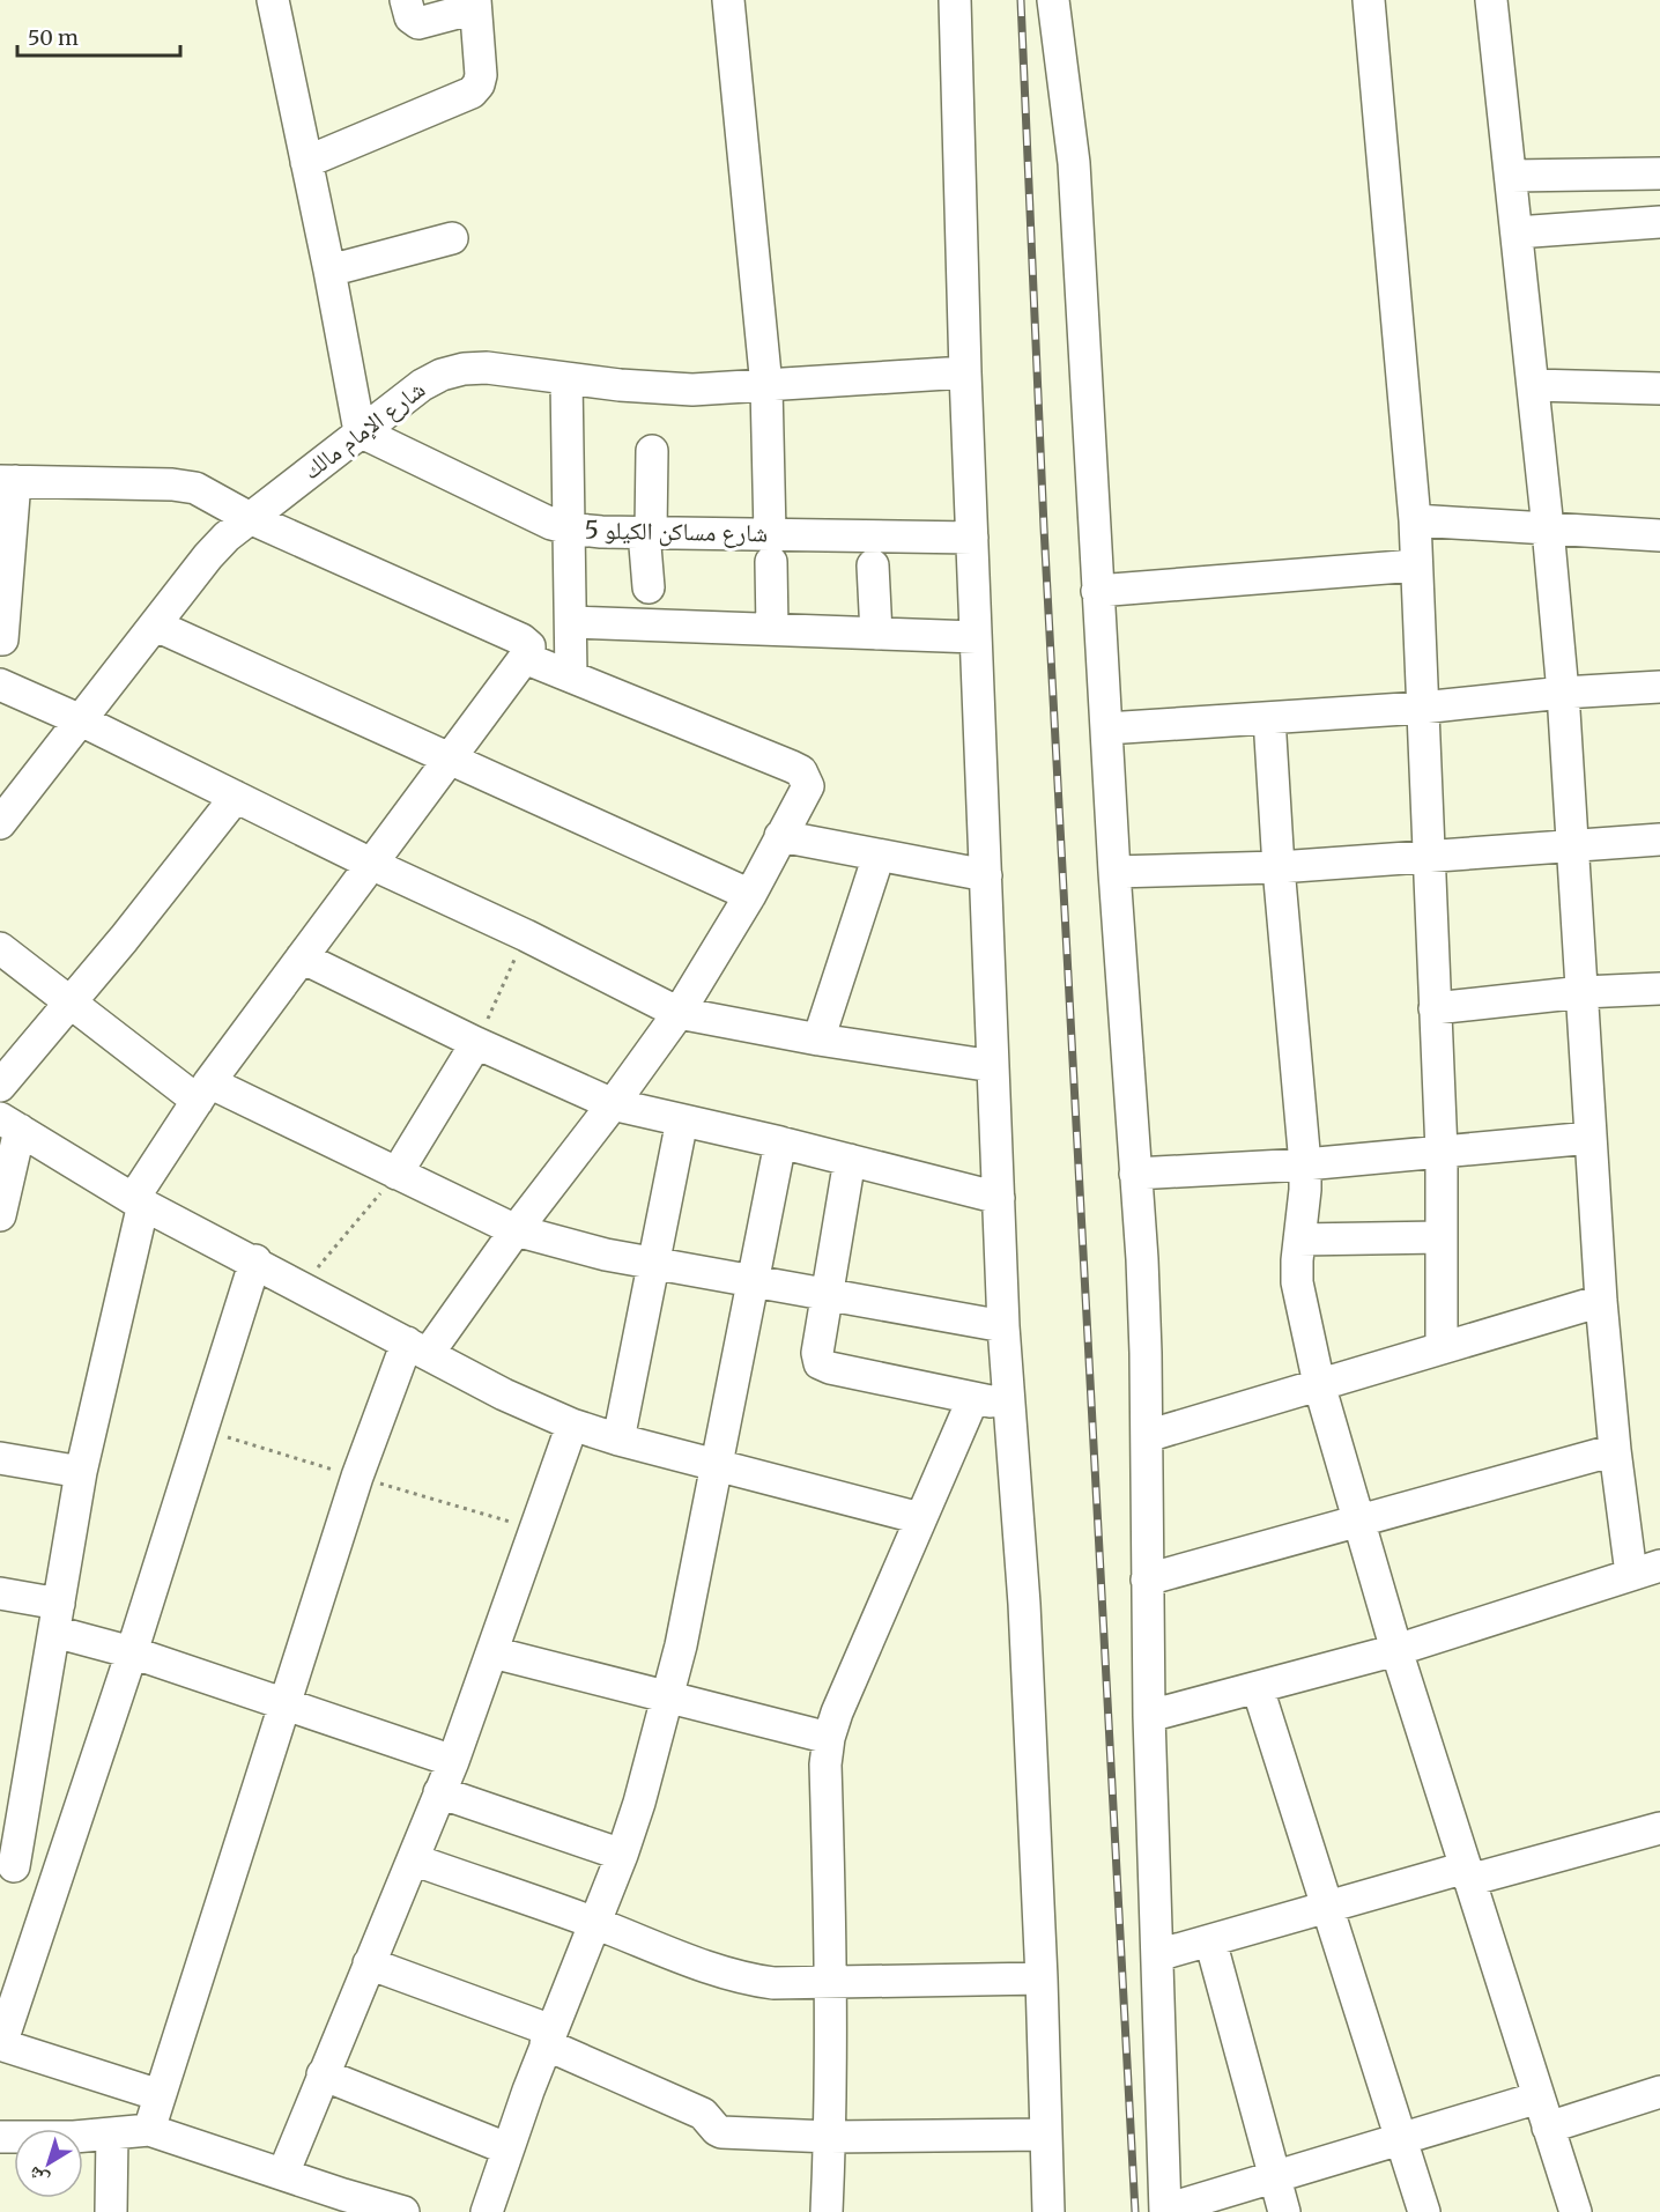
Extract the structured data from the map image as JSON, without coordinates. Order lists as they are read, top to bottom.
{
  "streets": {
    "street": ["شارع الإمام مالك", "شارع مساكن الكيلو 5"]
  },
  "crossings": [
    ["شارع الإمام مالك", "شارع مساكن الكيلو 5"]
  ],
  "scale_bar": "50 m",
  "north": "bottom left"
}
